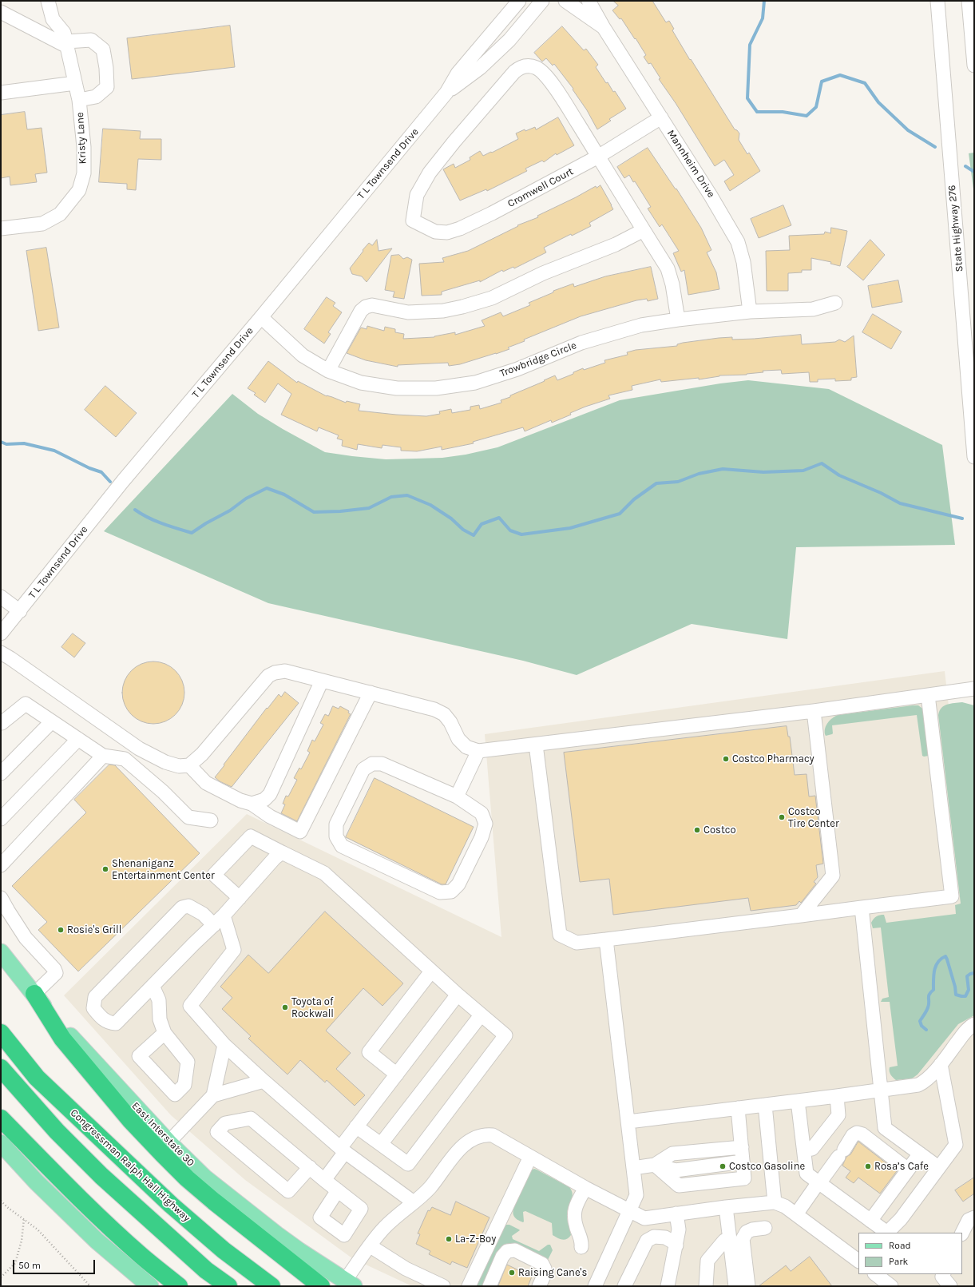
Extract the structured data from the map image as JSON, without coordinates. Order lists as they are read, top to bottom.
{
  "streets": {
    "highway": ["Congressman Ralph Hall Highway"],
    "main road": ["East Interstate 30"],
    "street": [
      "Kristy Lane",
      "T L Townsend Drive",
      "Mannheim Drive",
      "Cromwell Court",
      "State Highway 276",
      "Trowbridge Circle"
    ]
  },
  "crossings": [
    ["T L Townsend Drive", "Trowbridge Circle"],
    ["Mannheim Drive", "Cromwell Court"],
    ["Mannheim Drive", "Trowbridge Circle"]
  ],
  "places": [
    "Costco Pharmacy",
    "Costco Tire Center",
    "Costco",
    "Shenaniganz Entertainment Center",
    "Rosie's Grill",
    "Toyota of Rockwall",
    "Costco Gasoline",
    "Rosa’s Cafe",
    "La-Z-Boy",
    "Raising Cane's"
  ],
  "legend": ["Road", "Park"],
  "scale_bar": "50 m"
}
